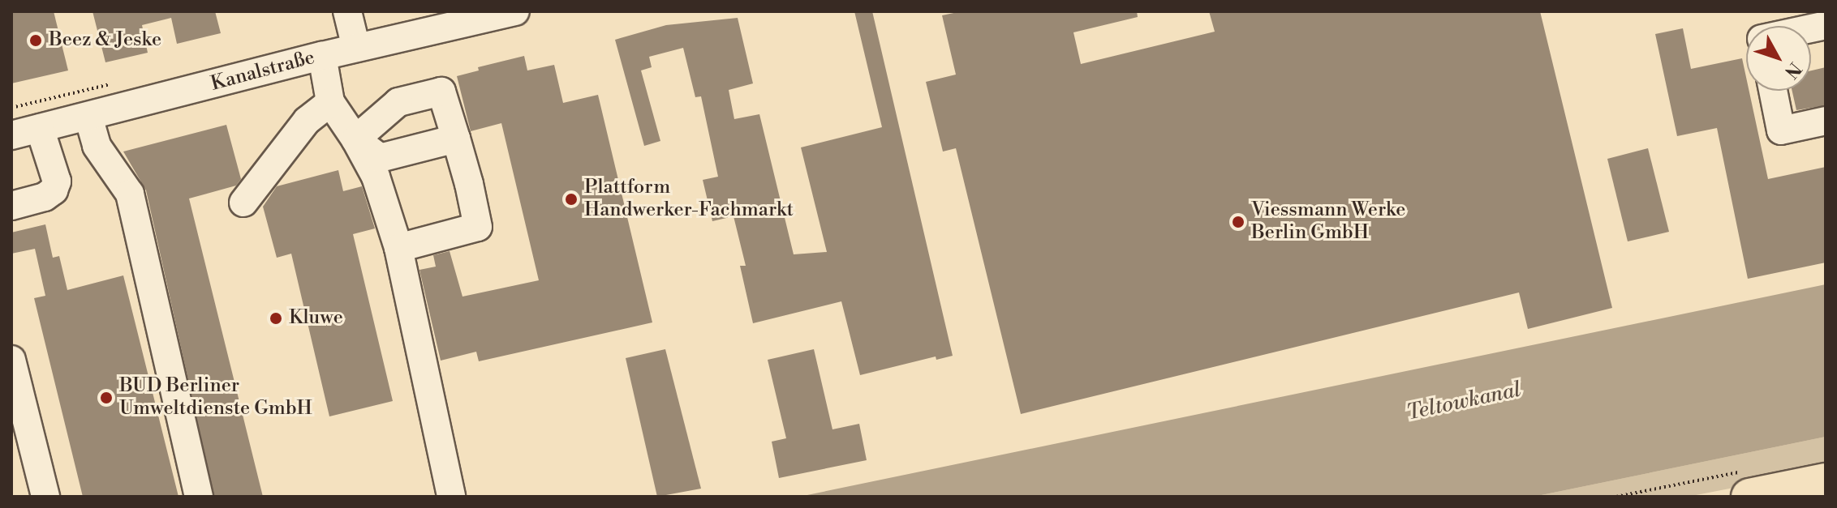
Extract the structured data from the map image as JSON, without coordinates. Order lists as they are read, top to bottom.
{
  "streets": {
    "street": ["Kanalstraße"]
  },
  "water": ["Teltowkanal"],
  "places": [
    "Beez & Jeske",
    "Plattform Handwerker-Fachmarkt",
    "Viessmann Werke Berlin GmbH",
    "Kluwe",
    "BUD Berliner Umweltdienste GmbH"
  ],
  "north": "bottom right"
}
